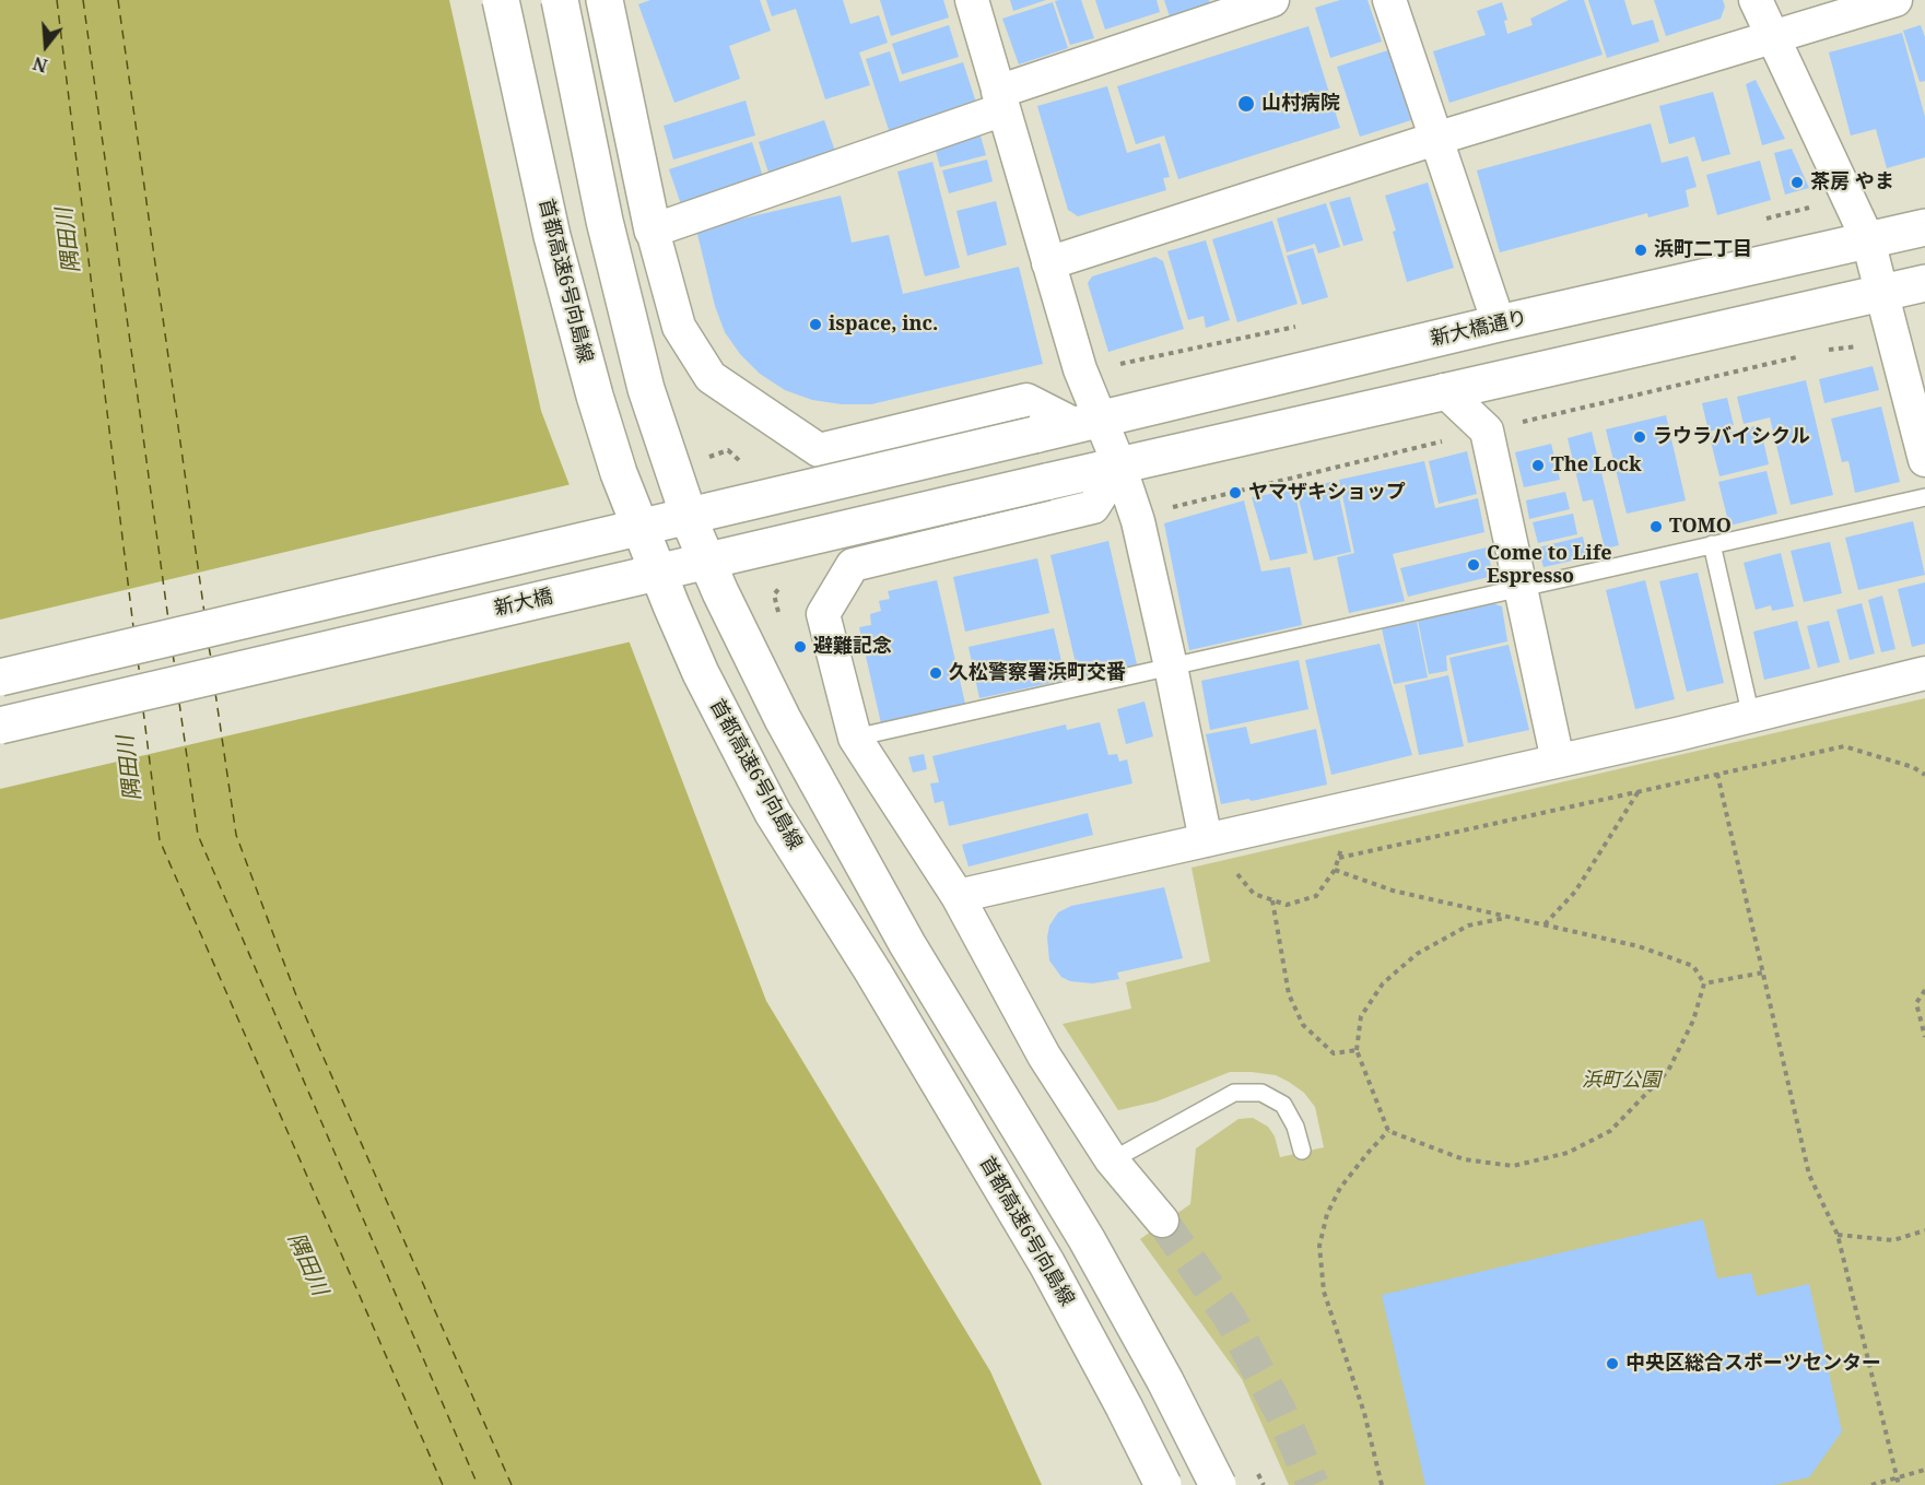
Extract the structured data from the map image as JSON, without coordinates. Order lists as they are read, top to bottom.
{
  "streets": {
    "main road": ["首都高速6号向島線", "新大橋通り", "新大橋"]
  },
  "water": ["隅田川"],
  "parks": ["浜町公園"],
  "places": [
    "山村病院",
    "茶房 やま",
    "浜町二丁目",
    "ispace, inc.",
    "ラウラバイシクル",
    "The Lock",
    "ヤマザキショップ",
    "TOMO",
    "Come to Life Espresso",
    "避難記念",
    "久松警察署浜町交番",
    "中央区総合スポーツセンター"
  ],
  "north": "bottom"
}
